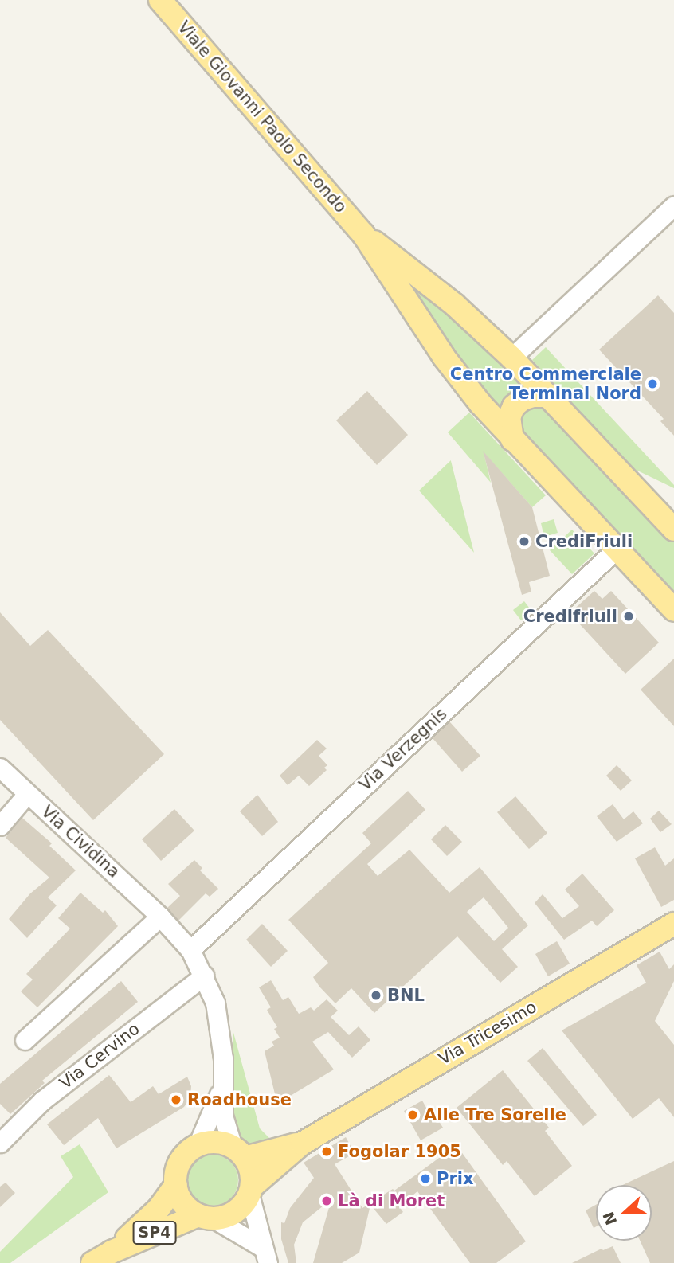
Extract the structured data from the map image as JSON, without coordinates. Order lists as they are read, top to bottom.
{
  "streets": {
    "main road": ["Viale Giovanni Paolo Secondo", "Via Tricesimo", "SP4"],
    "street": ["Via Verzegnis", "Via Cividina", "Via Cervino"]
  },
  "crossings": [
    ["Viale Giovanni Paolo Secondo", "Via Verzegnis"],
    ["Via Verzegnis", "Via Cividina"],
    ["Via Cividina", "Via Tricesimo"],
    ["Via Cividina", "Via Cervino"],
    ["Via Cividina", "SP4"],
    ["Via Tricesimo", "SP4"]
  ],
  "places": [
    "Centro Commerciale Terminal Nord",
    "CrediFriuli",
    "Credifriuli",
    "BNL",
    "Roadhouse",
    "Alle Tre Sorelle",
    "Fogolar 1905",
    "Prix",
    "Là di Moret"
  ],
  "north": "left"
}
